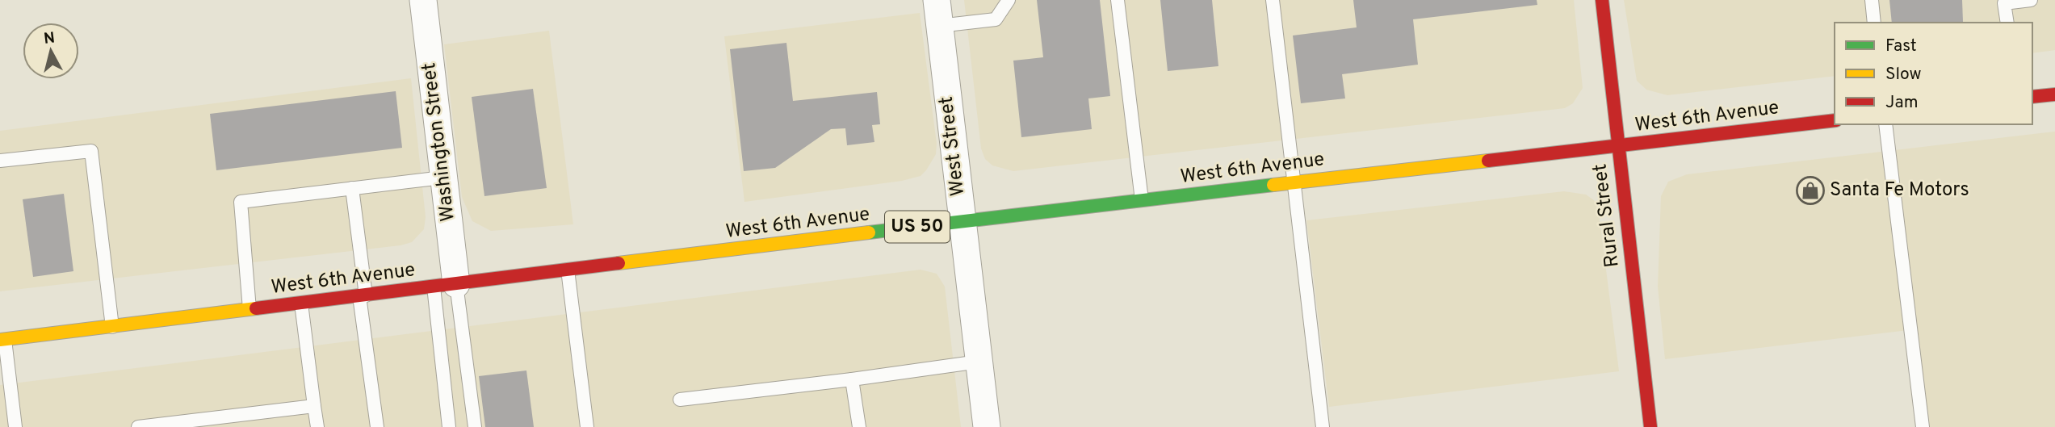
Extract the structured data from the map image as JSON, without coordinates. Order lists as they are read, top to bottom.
{
  "streets": {
    "main road": ["West 6th Avenue", "Rural Street", "US 50"],
    "street": ["Washington Street", "West Street"]
  },
  "crossings": [
    ["West 6th Avenue", "Washington Street"],
    ["West 6th Avenue", "West Street"],
    ["West 6th Avenue", "Rural Street"]
  ],
  "places": {
    "shop": ["Santa Fe Motors"]
  },
  "legend": ["Fast", "Slow", "Jam"],
  "north": "top"
}
